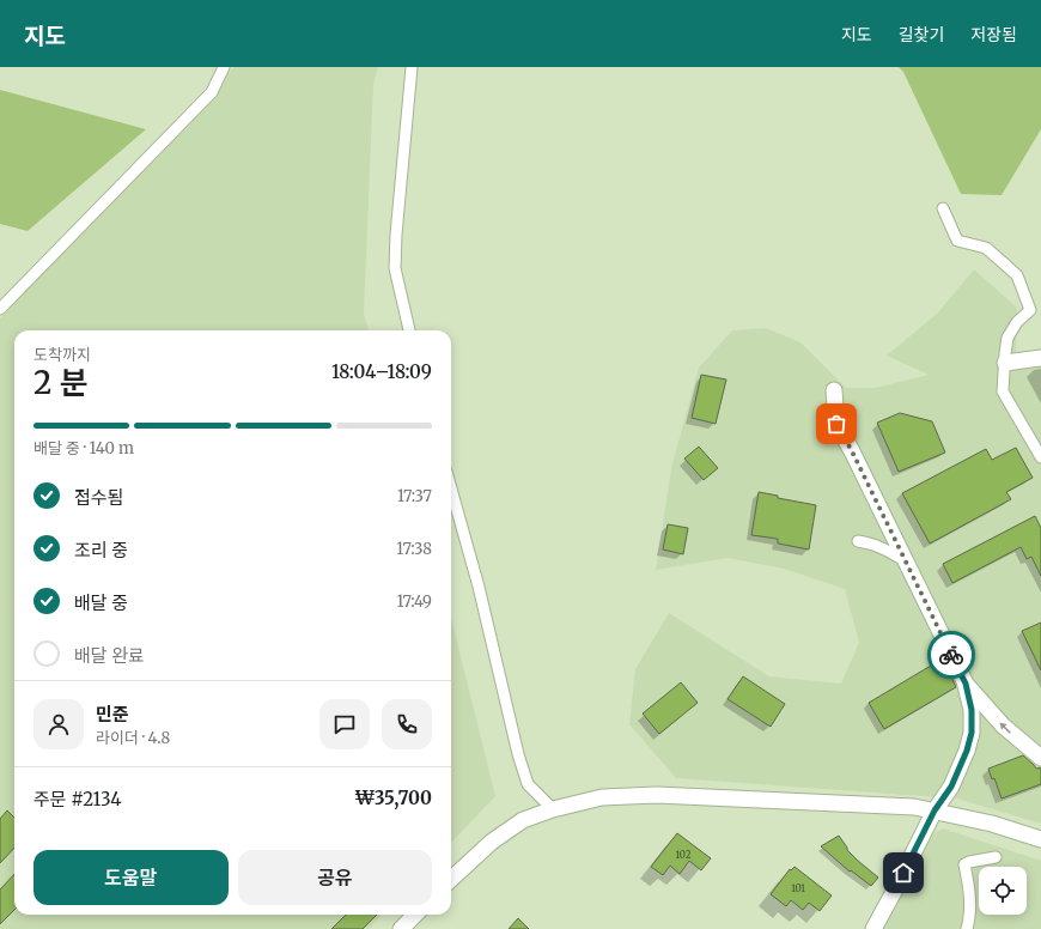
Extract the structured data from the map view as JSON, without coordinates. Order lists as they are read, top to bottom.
{
  "house_numbers": ["102", "101"],
  "page": {
    "header": "지도",
    "nav": ["지도", "길찾기", "저장됨"],
    "heading": ["2 분", "도착까지", "18:04–18:09"],
    "panel": [
      "민준",
      "라이더 · 4.8",
      "주문 #2134",
      "₩35,700"
    ],
    "bar": "배달 중 · 140 m",
    "list": [
      ["접수됨", "17:37"],
      ["조리 중", "17:38"],
      ["배달 중", "17:49"],
      "배달 완료"
    ],
    "buttons": ["도움말", "공유"]
  }
}
